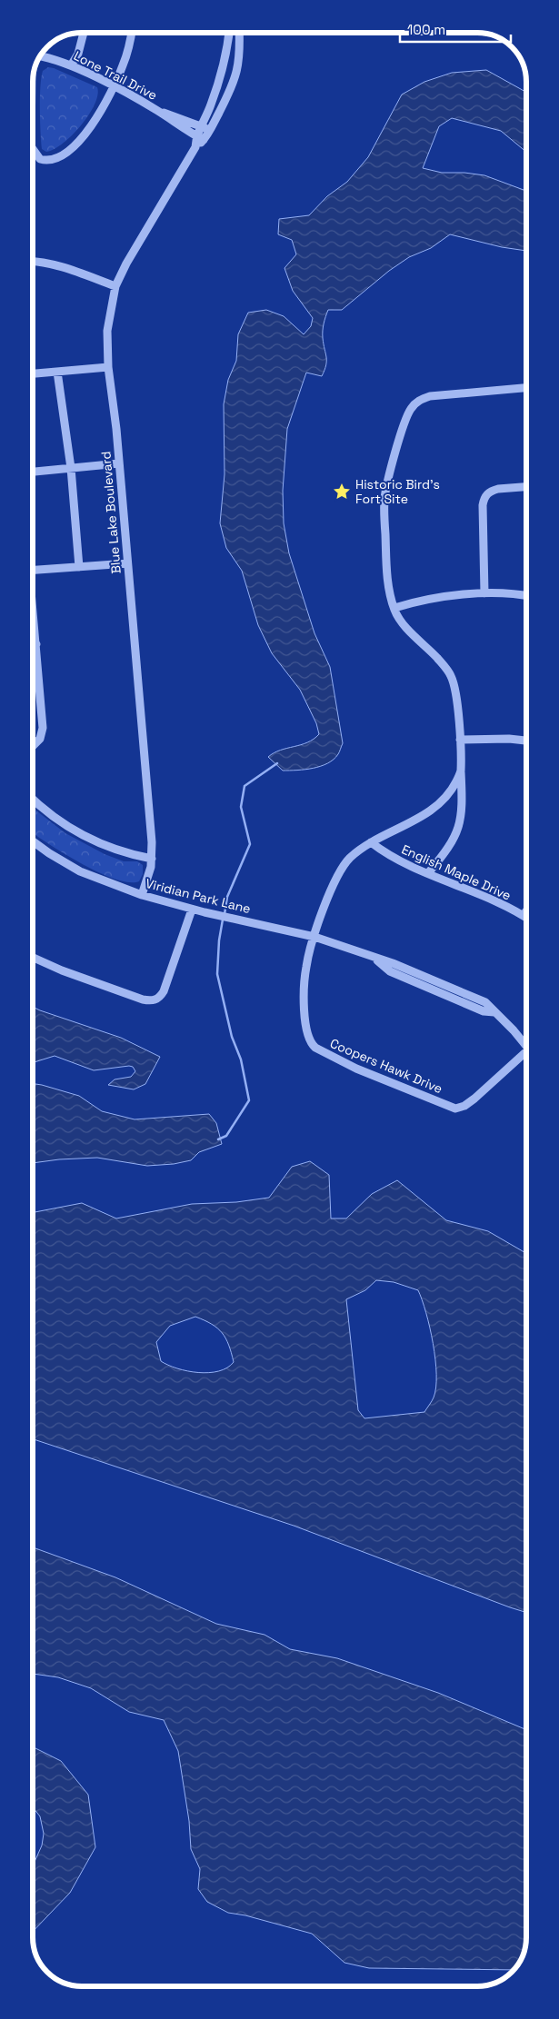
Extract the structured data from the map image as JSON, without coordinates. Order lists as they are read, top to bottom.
{
  "streets": {
    "street": [
      "Lone Trail Drive",
      "Blue Lake Boulevard",
      "English Maple Drive",
      "Viridian Park Lane",
      "Coopers Hawk Drive"
    ]
  },
  "crossings": [
    ["Lone Trail Drive", "Blue Lake Boulevard"],
    ["Blue Lake Boulevard", "Viridian Park Lane"],
    ["English Maple Drive", "Coopers Hawk Drive"],
    ["Viridian Park Lane", "Coopers Hawk Drive"]
  ],
  "places": {
    "place": ["Historic Bird's Fort Site"]
  },
  "scale_bar": "100 m"
}
